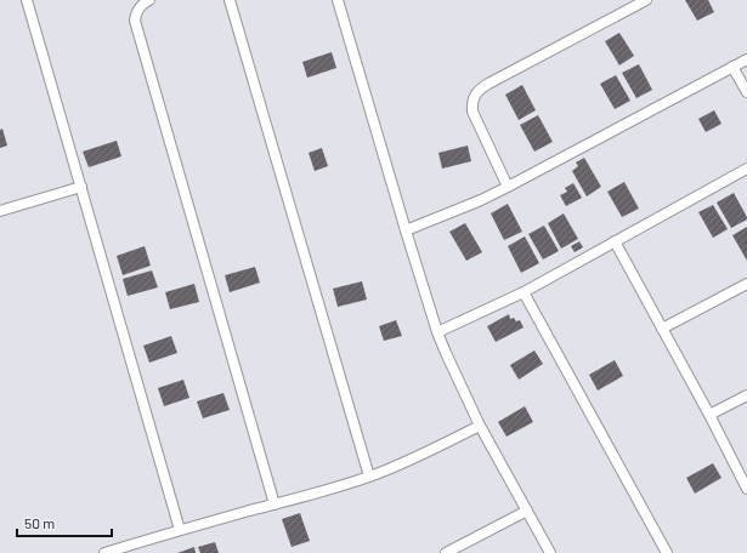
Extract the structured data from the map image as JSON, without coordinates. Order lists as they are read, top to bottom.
{
  "scale_bar": "50 m"
}
